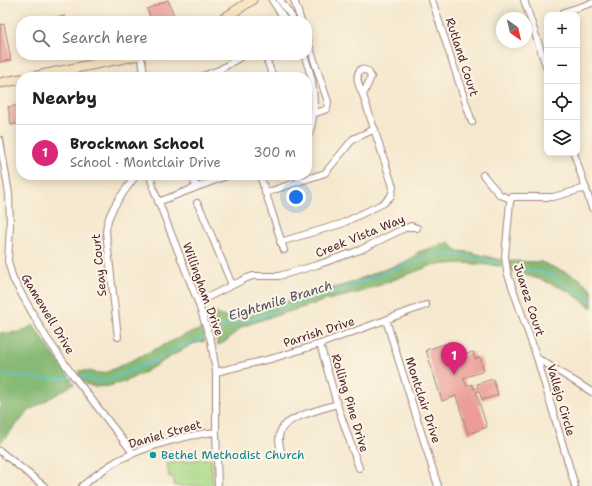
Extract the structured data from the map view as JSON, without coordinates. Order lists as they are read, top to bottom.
{
  "streets": {
    "street": [
      "Rutland Court",
      "Creek Vista Way",
      "Seay Court",
      "Willingham Drive",
      "Juarez Court",
      "Gamewell Drive",
      "Parrish Drive",
      "Montclair Drive",
      "Vallejo Circle",
      "Rolling Pine Drive",
      "Daniel Street"
    ]
  },
  "crossings": [
    ["Creek Vista Way", "Willingham Drive"],
    ["Willingham Drive", "Parrish Drive"],
    ["Willingham Drive", "Daniel Street"],
    ["Juarez Court", "Vallejo Circle"],
    ["Gamewell Drive", "Daniel Street"],
    ["Parrish Drive", "Montclair Drive"],
    ["Parrish Drive", "Rolling Pine Drive"]
  ],
  "water": ["Eightmile Branch"],
  "places": ["Bethel Methodist Church"],
  "north": "bottom right",
  "page": {
    "map_buttons": ["+", "−"],
    "search": "Search here",
    "heading": "Nearby",
    "list": [
      {
        "mark": "1",
        "name": "Brockman School",
        "note": "School · Montclair Drive",
        "value": "300 m"
      }
    ],
    "pins": "1"
  }
}
